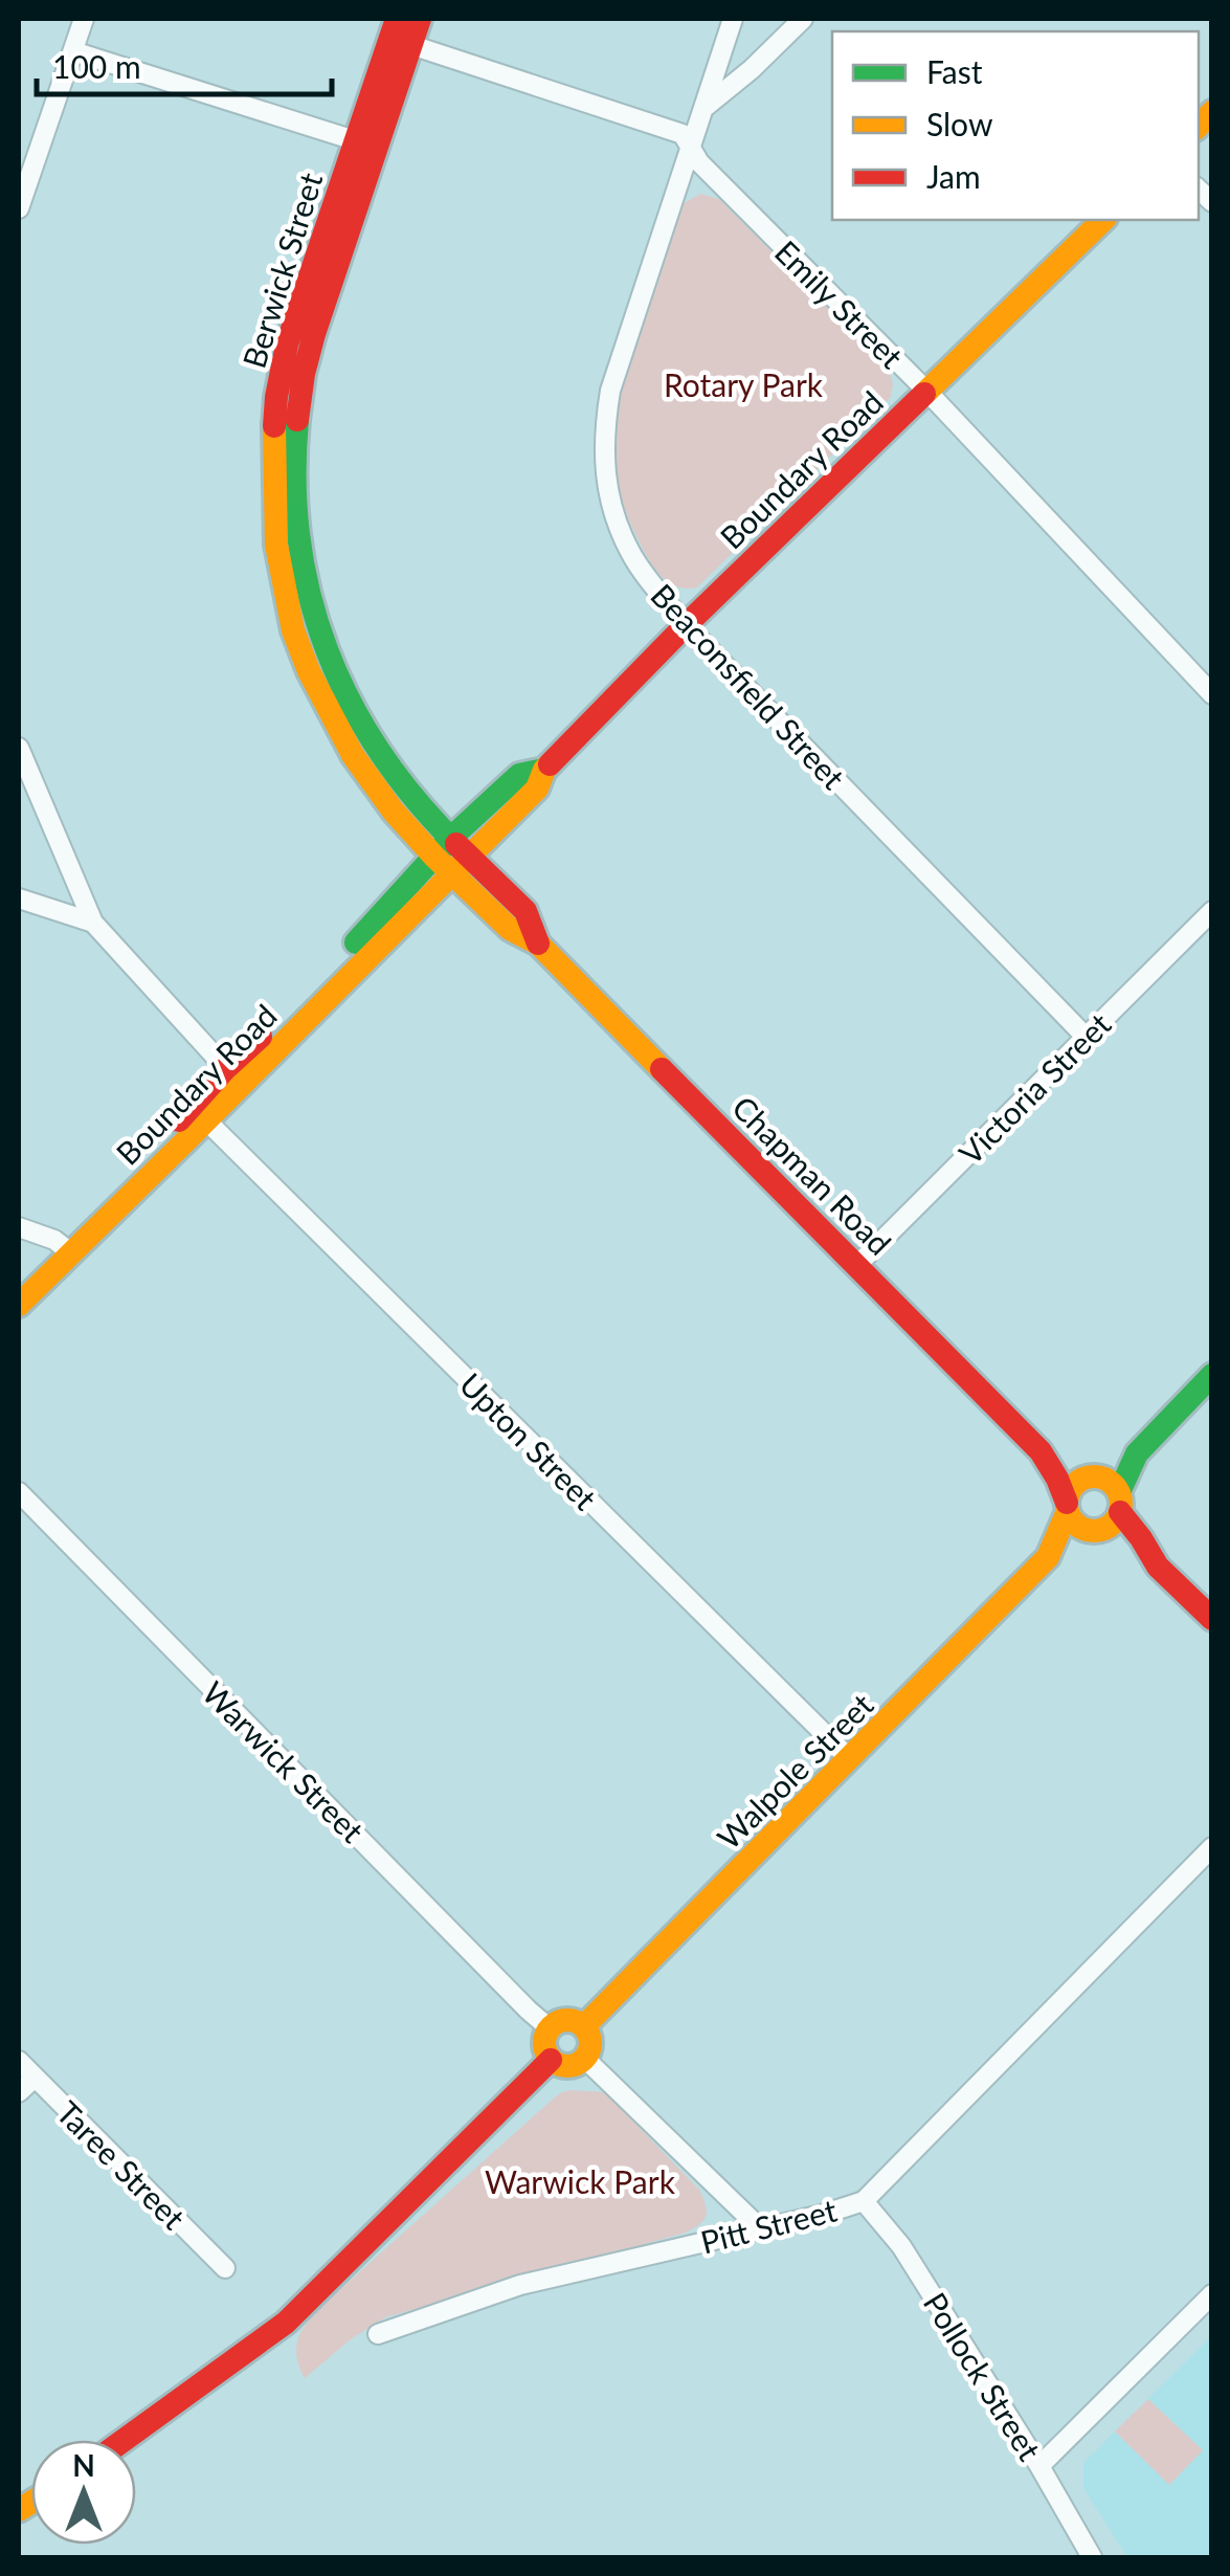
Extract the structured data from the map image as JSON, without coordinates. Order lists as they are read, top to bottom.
{
  "streets": {
    "street": [
      "Berwick Street",
      "Emily Street",
      "Boundary Road",
      "Beaconsfield Street",
      "Victoria Street",
      "Chapman Road",
      "Upton Street",
      "Warwick Street",
      "Walpole Street",
      "Taree Street",
      "Pitt Street",
      "Pollock Street"
    ]
  },
  "crossings": [
    ["Berwick Street", "Emily Street"],
    ["Berwick Street", "Boundary Road"],
    ["Berwick Street", "Chapman Road"],
    ["Emily Street", "Boundary Road"],
    ["Emily Street", "Beaconsfield Street"],
    ["Boundary Road", "Beaconsfield Street"],
    ["Boundary Road", "Chapman Road"],
    ["Boundary Road", "Upton Street"],
    ["Beaconsfield Street", "Victoria Street"],
    ["Victoria Street", "Chapman Road"],
    ["Chapman Road", "Walpole Street"],
    ["Upton Street", "Walpole Street"],
    ["Warwick Street", "Walpole Street"],
    ["Pitt Street", "Pollock Street"]
  ],
  "parks": ["Rotary Park", "Warwick Park"],
  "legend": ["Fast", "Slow", "Jam"],
  "scale_bar": "100 m",
  "north": "top"
}
